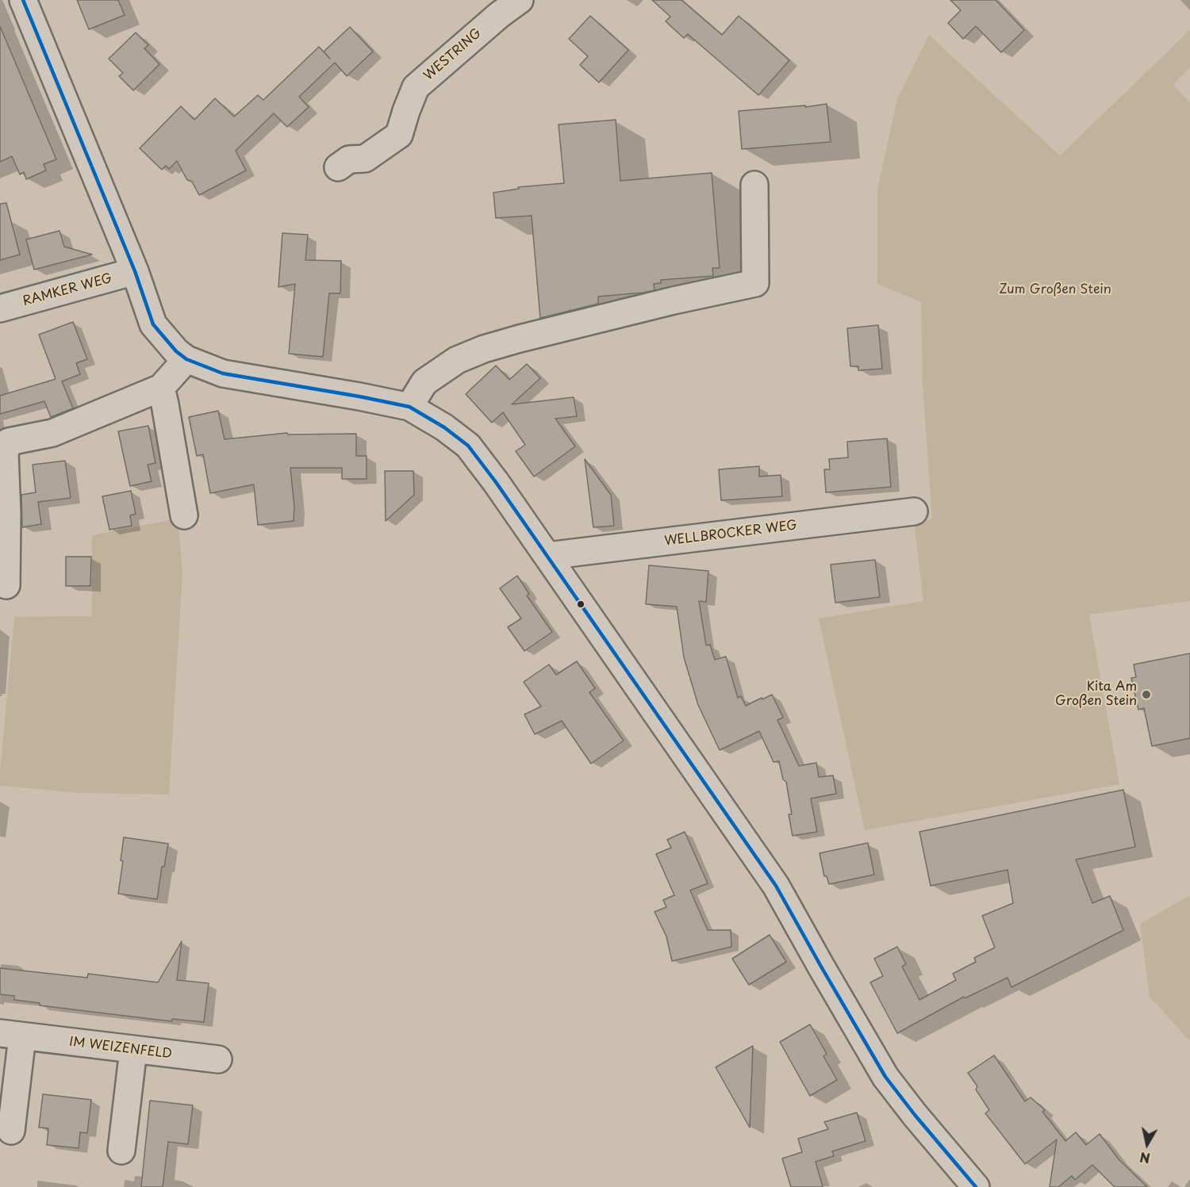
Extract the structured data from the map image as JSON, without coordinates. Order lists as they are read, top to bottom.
{
  "streets": {
    "street": [
      "WESTRING",
      "RAMKER WEG",
      "WELLBROCKER WEG",
      "IM WEIZENFELD"
    ]
  },
  "parks": ["Zum Großen Stein"],
  "places": ["Kita Am Großen Stein"],
  "north": "bottom"
}
